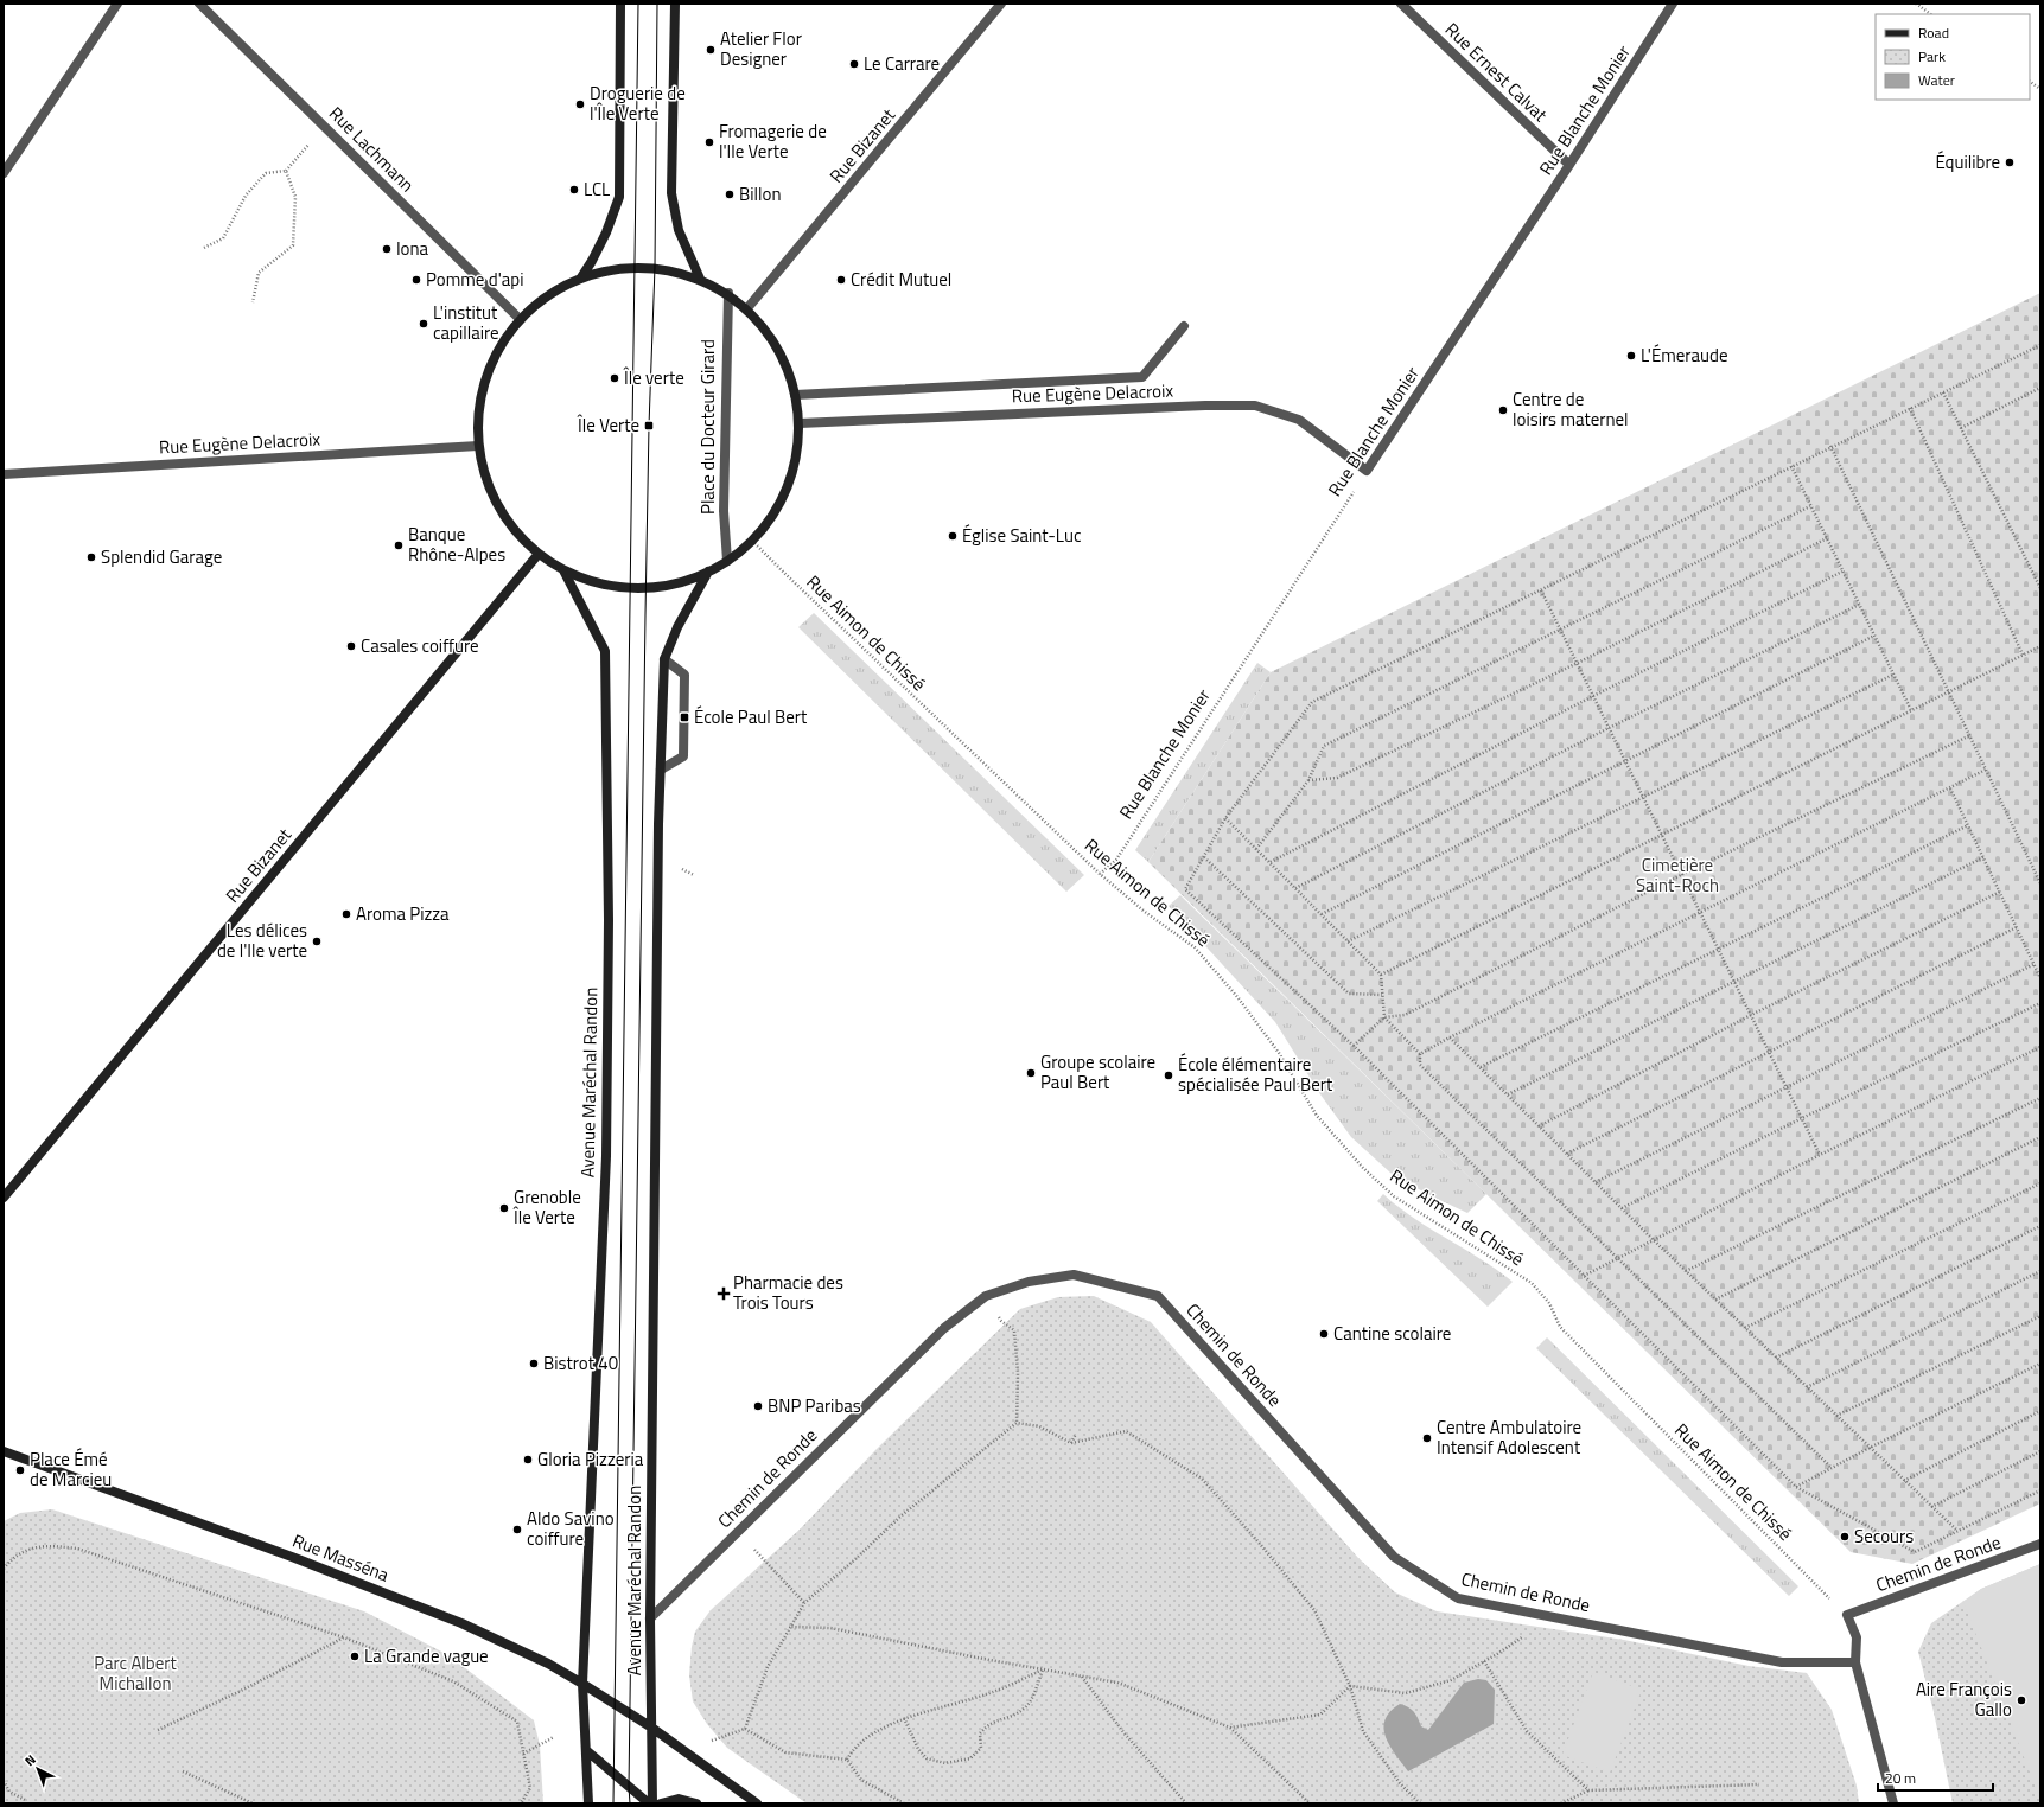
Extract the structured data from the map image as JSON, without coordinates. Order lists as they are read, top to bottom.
{
  "streets": {
    "street": [
      "Rue Ernest Calvat",
      "Rue Blanche Monier",
      "Rue Bizanet",
      "Rue Lachmann",
      "Rue Eugène Delacroix",
      "Place du Docteur Girard",
      "Avenue Maréchal Randon",
      "Chemin de Ronde",
      "Rue Masséna"
    ],
    "path": ["Rue Aimon de Chissé"]
  },
  "crossings": [
    ["Rue Ernest Calvat", "Rue Blanche Monier"],
    ["Rue Blanche Monier", "Rue Eugène Delacroix"],
    ["Rue Blanche Monier", "Rue Aimon de Chissé"],
    ["Rue Aimon de Chissé", "Chemin de Ronde"],
    ["Avenue Maréchal Randon", "Chemin de Ronde"],
    ["Avenue Maréchal Randon", "Rue Masséna"]
  ],
  "parks": ["Cimetière Saint-Roch", "Parc Albert Michallon"],
  "places": {
    "other": [
      "Atelier Flor Designer",
      "Le Carrare",
      "Droguerie de l'Île Verte",
      "Fromagerie de l'Ile Verte",
      "Équilibre",
      "LCL",
      "Billon",
      "Iona",
      "Pomme d'api",
      "Crédit Mutuel",
      "L'institut capillaire",
      "L'Émeraude",
      "Île verte",
      "Centre de loisirs maternel",
      "Église Saint-Luc",
      "Banque Rhône-Alpes",
      "Splendid Garage",
      "Casales coiffure",
      "Aroma Pizza",
      "Les délices de l'Ile verte",
      "Groupe scolaire Paul Bert",
      "École élémentaire spécialisée Paul Bert",
      "Grenoble Île Verte",
      "Cantine scolaire",
      "Bistrot 40",
      "BNP Paribas",
      "Centre Ambulatoire Intensif Adolescent",
      "Gloria Pizzeria",
      "Place Émé de Marcieu",
      "Aldo Savino coiffure",
      "Secours",
      "La Grande vague",
      "Aire François Gallo"
    ],
    "transit": ["Île Verte", "École Paul Bert"],
    "health": ["Pharmacie des Trois Tours"]
  },
  "legend": ["Road", "Park", "Water"],
  "scale_bar": "20 m",
  "north": "top left"
}
